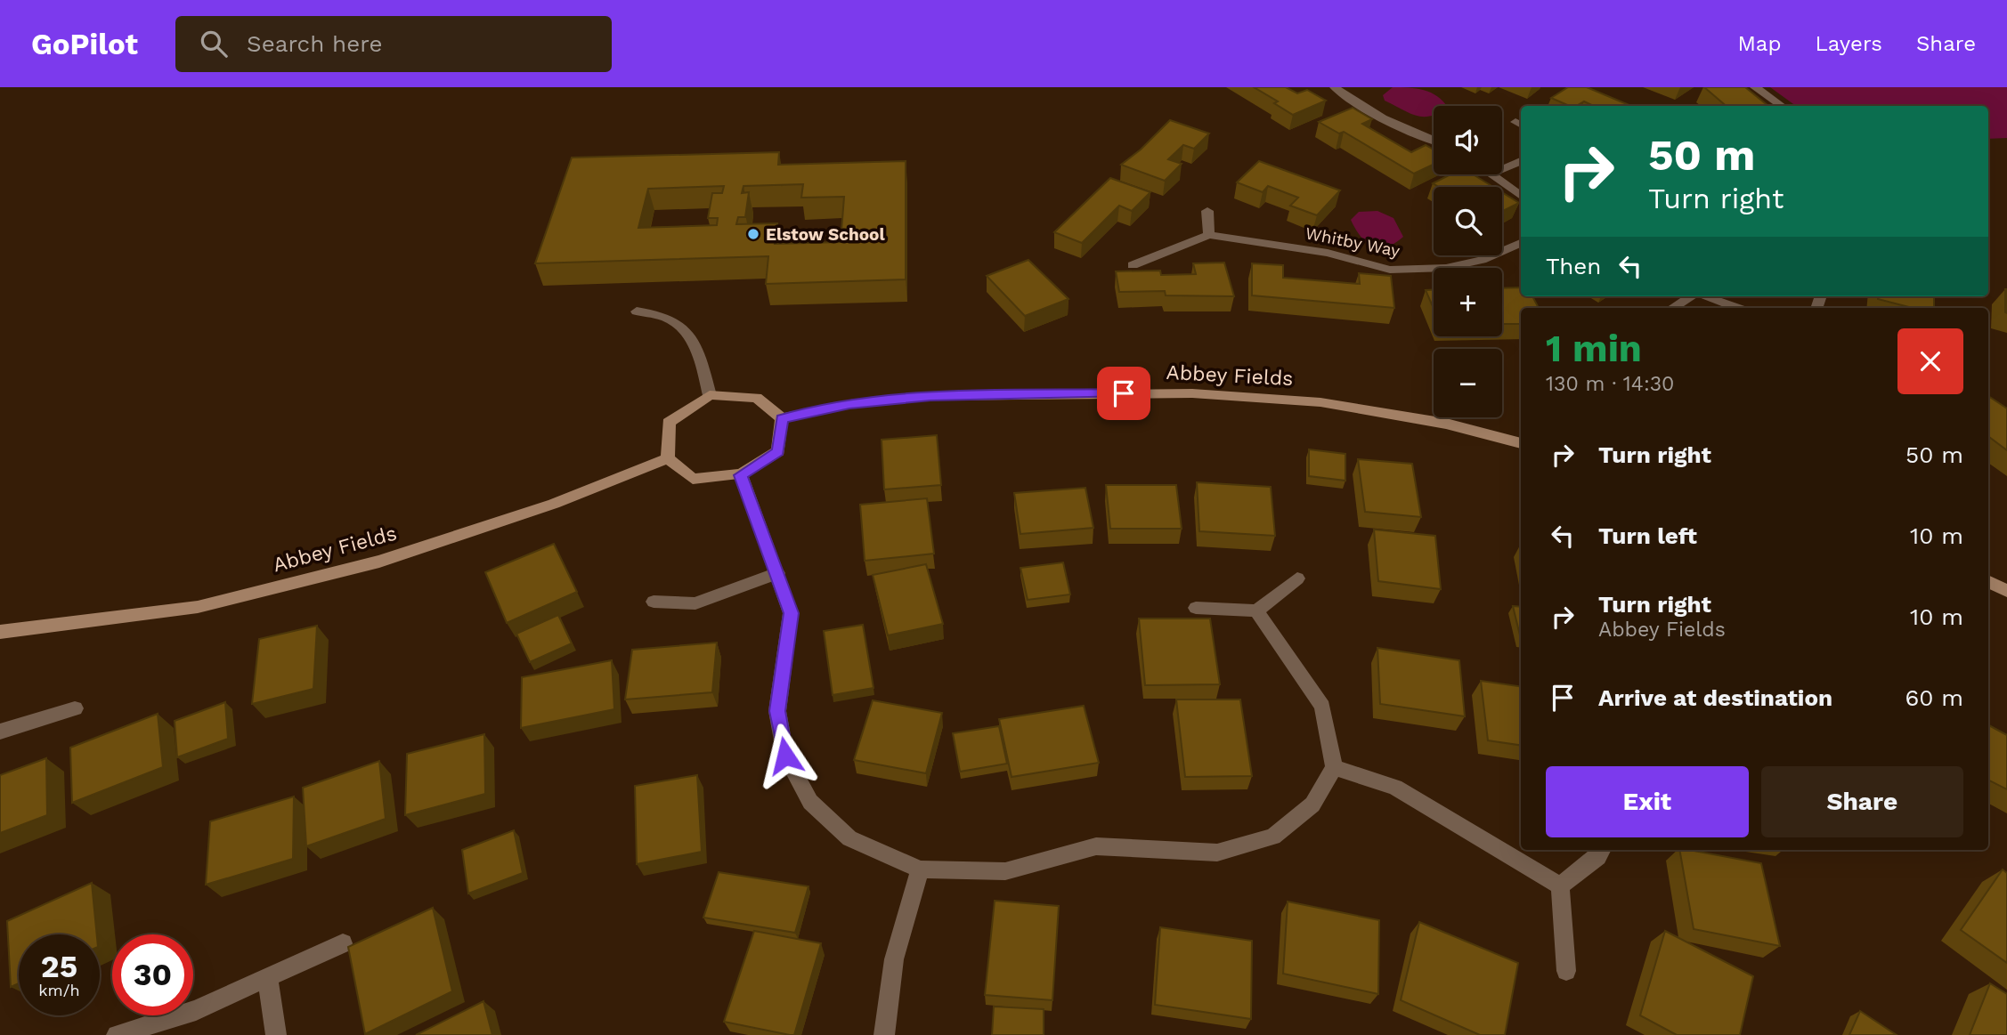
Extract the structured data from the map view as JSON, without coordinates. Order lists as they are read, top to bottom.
{
  "streets": {
    "street": ["Whitby Way", "Abbey Fields"]
  },
  "places": ["Elstow School"],
  "page": {
    "header": "GoPilot",
    "search": "Search here",
    "nav": ["Map", "Layers", "Share"],
    "map_buttons": ["+", "−"],
    "turn": ["50 m", "Turn right"],
    "then": "Then",
    "heading": ["1 min", "130 m · 14:30"],
    "list": [
      {
        "name": "Turn right",
        "value": "50 m"
      },
      {
        "name": "Turn left",
        "value": "10 m"
      },
      {
        "name": "Turn right",
        "note": "Abbey Fields",
        "value": "10 m"
      },
      {
        "name": "Arrive at destination",
        "value": "60 m"
      }
    ],
    "buttons": ["Exit", "Share"],
    "speed": "25 km/h",
    "limit": "30"
  }
}
